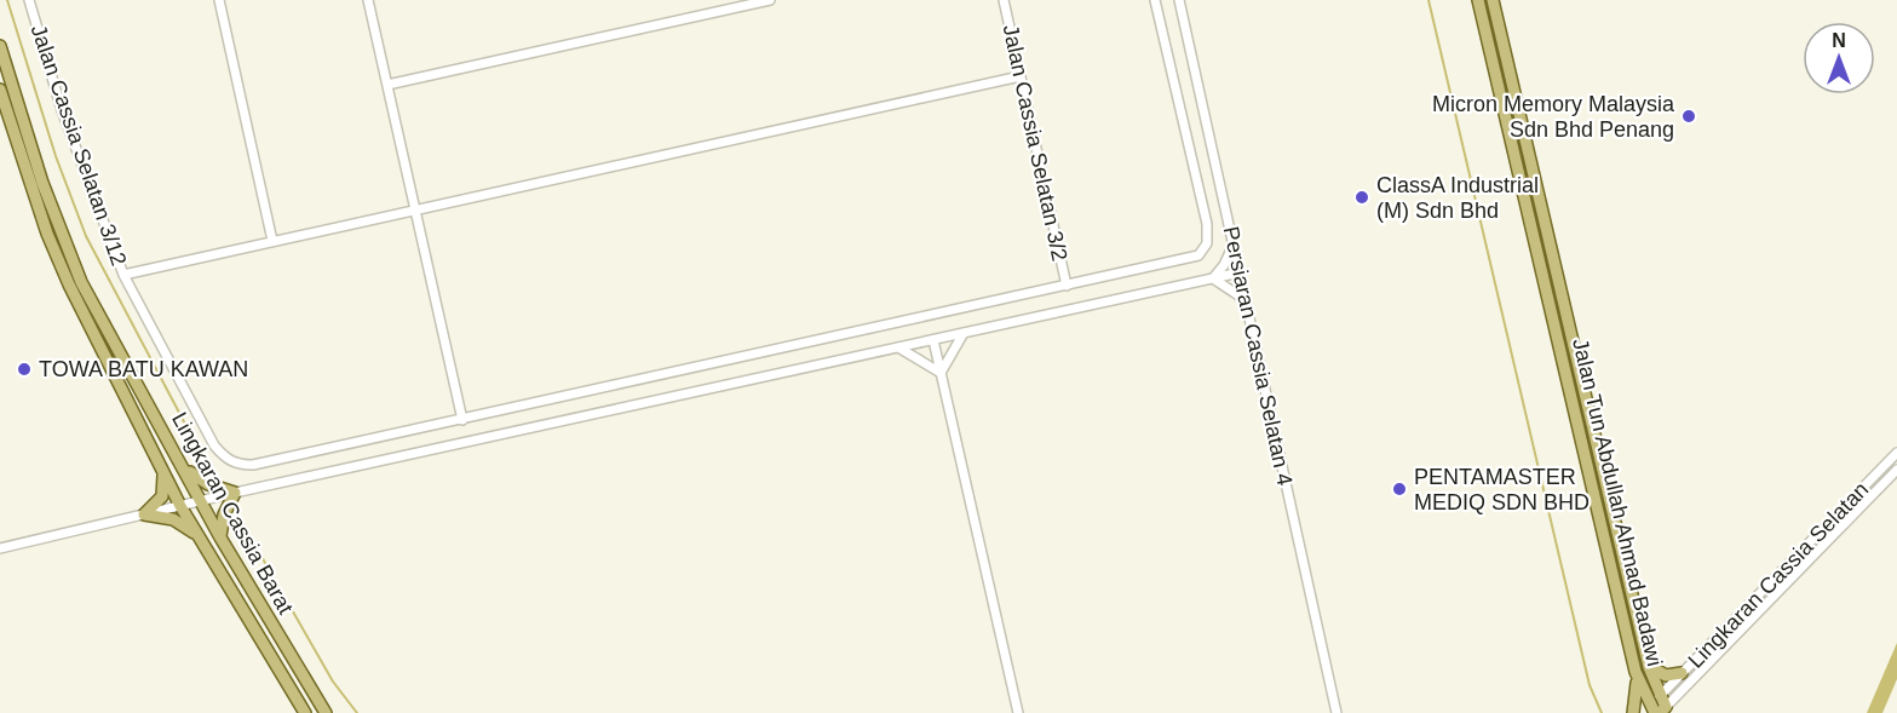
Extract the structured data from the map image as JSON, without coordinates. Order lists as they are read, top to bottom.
{
  "streets": {
    "main road": ["Jalan Tun Abdullah Ahmad Badawi", "Lingkaran Cassia Barat"],
    "street": [
      "Jalan Cassia Selatan 3/2",
      "Jalan Cassia Selatan 3/12",
      "Persiaran Cassia Selatan 4",
      "Lingkaran Cassia Selatan"
    ]
  },
  "crossings": [
    ["Jalan Cassia Selatan 3/2", "Jalan Cassia Selatan 3/12"],
    ["Jalan Tun Abdullah Ahmad Badawi", "Lingkaran Cassia Selatan"]
  ],
  "places": [
    "Micron Memory Malaysia Sdn Bhd Penang",
    "ClassA Industrial (M) Sdn Bhd",
    "TOWA BATU KAWAN",
    "PENTAMASTER MEDIQ SDN BHD"
  ],
  "north": "top"
}
